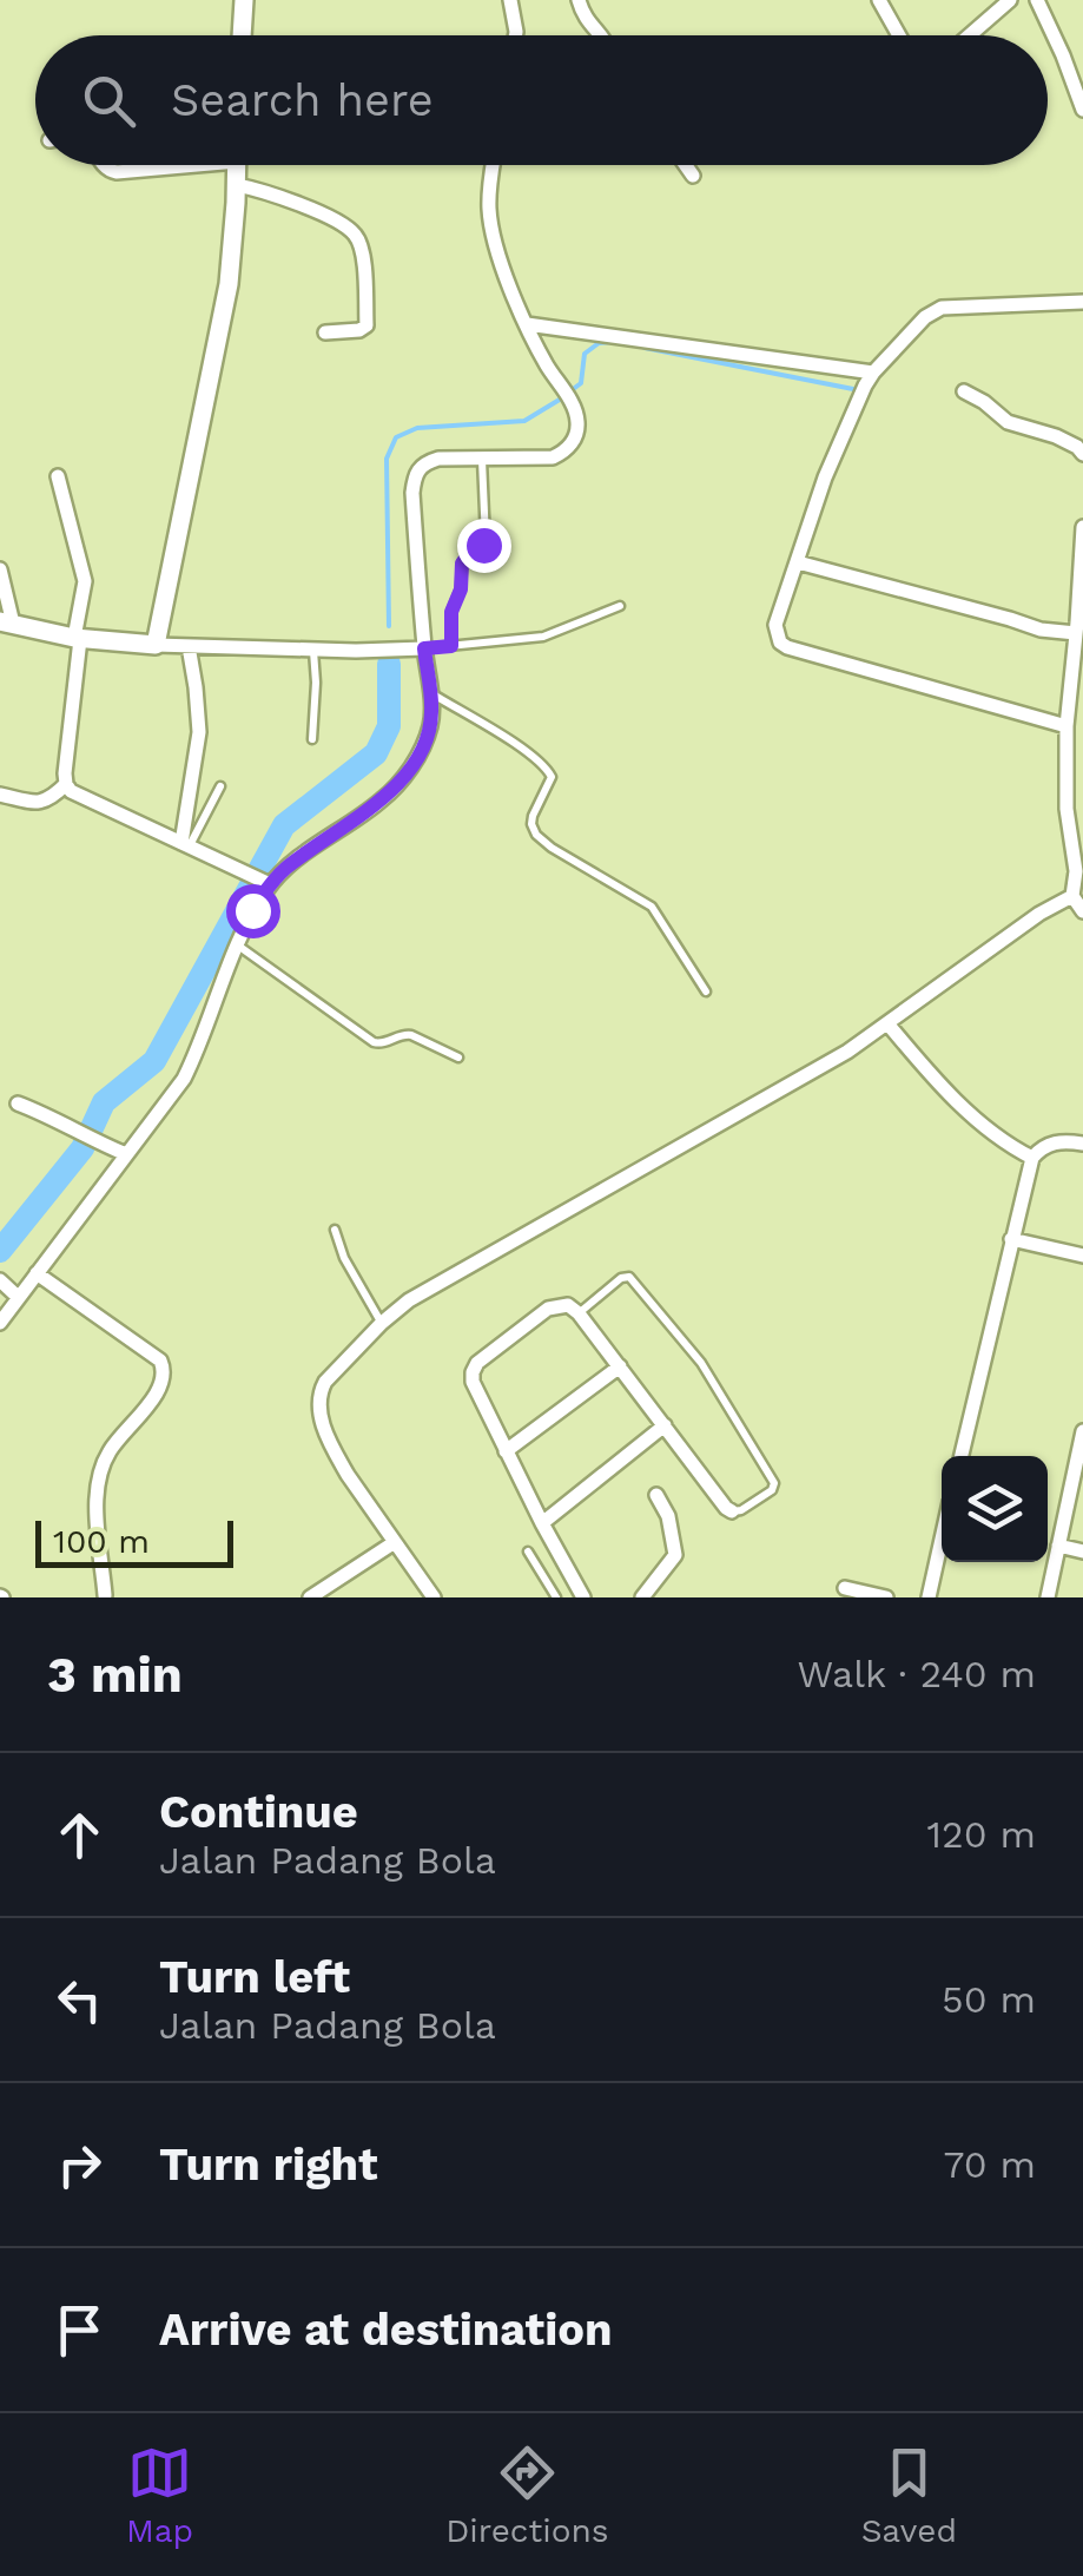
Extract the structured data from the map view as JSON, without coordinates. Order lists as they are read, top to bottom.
{
  "scale_bar": "100 m",
  "page": {
    "search": "Search here",
    "scale": "100 m",
    "heading": ["3 min", "Walk · 240 m"],
    "list": [
      ["Continue", "Jalan Padang Bola", "120 m"],
      ["Turn left", "Jalan Padang Bola", "50 m"],
      ["Turn right", "70 m"],
      "Arrive at destination"
    ],
    "nav": ["Map", "Directions", "Saved"]
  }
}
